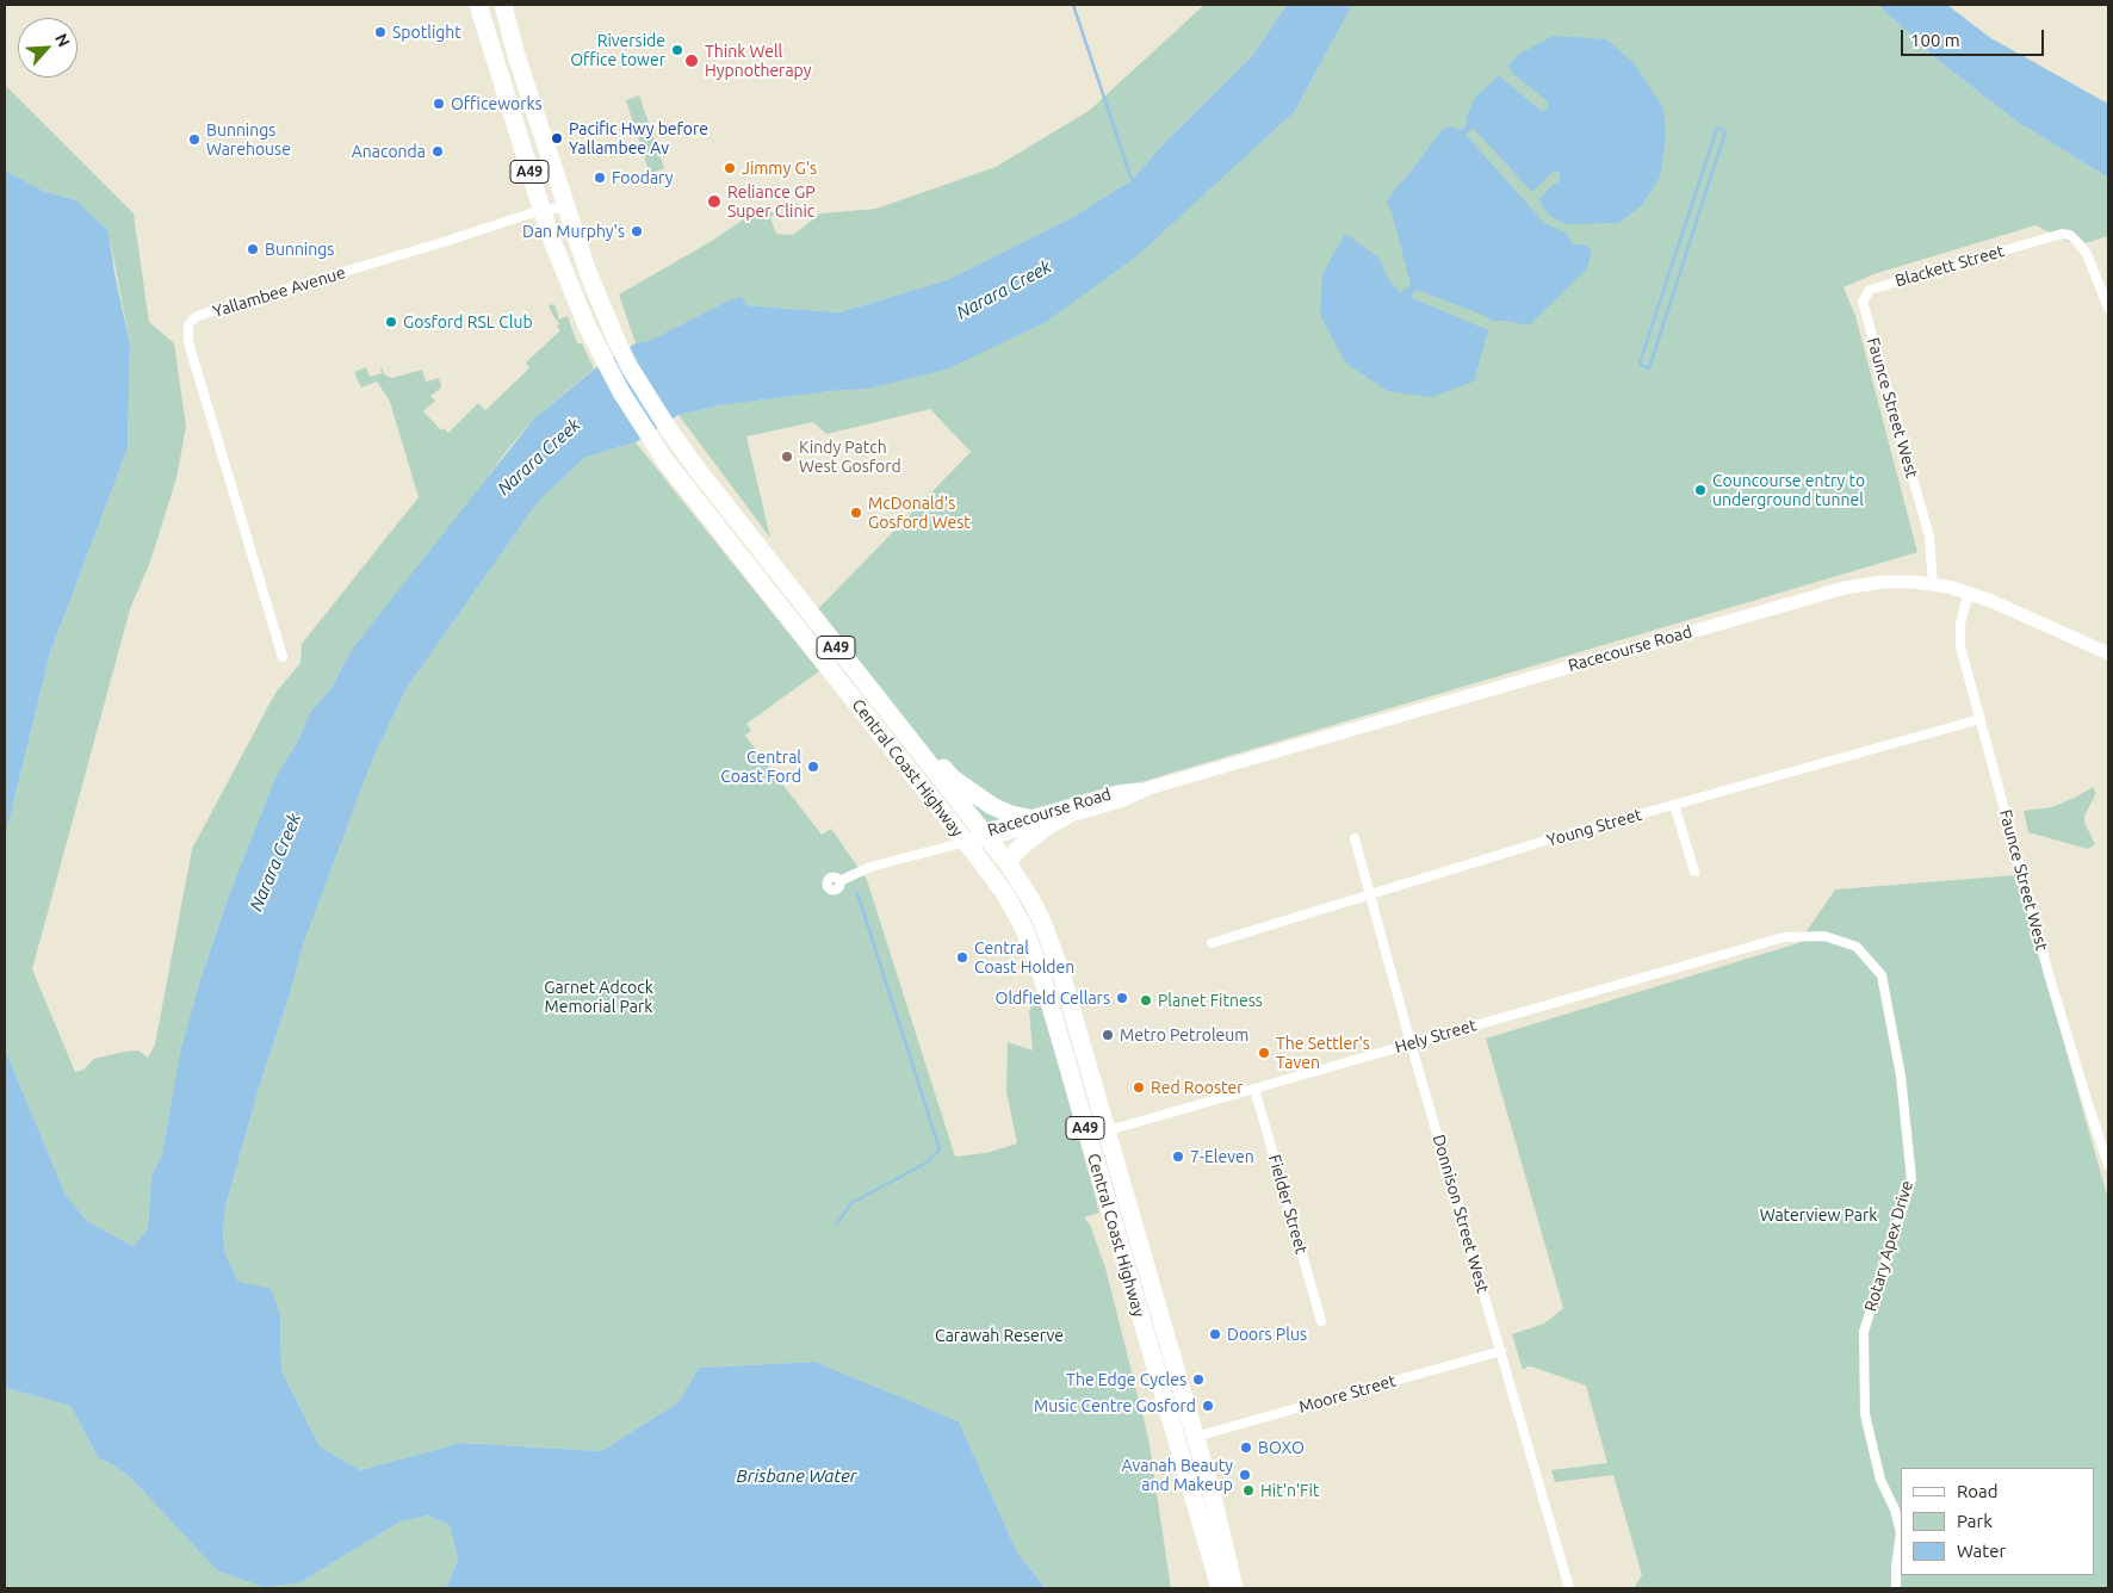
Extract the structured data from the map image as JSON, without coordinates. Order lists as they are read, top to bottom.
{
  "streets": {
    "highway": ["A49", "Central Coast Highway"],
    "main road": ["Racecourse Road"],
    "street": [
      "Blackett Street",
      "Yallambee Avenue",
      "Faunce Street West",
      "Young Street",
      "Hely Street",
      "Fielder Street",
      "Donnison Street West",
      "Rotary Apex Drive",
      "Moore Street"
    ]
  },
  "crossings": [
    ["Blackett Street", "Faunce Street West"],
    ["Yallambee Avenue", "Central Coast Highway"],
    ["Faunce Street West", "Racecourse Road"],
    ["Faunce Street West", "Young Street"],
    ["Racecourse Road", "Central Coast Highway"],
    ["Central Coast Highway", "Hely Street"],
    ["Central Coast Highway", "Moore Street"],
    ["Young Street", "Donnison Street West"],
    ["Hely Street", "Fielder Street"],
    ["Hely Street", "Donnison Street West"],
    ["Hely Street", "Rotary Apex Drive"],
    ["Donnison Street West", "Moore Street"]
  ],
  "water": ["Narara Creek", "Brisbane Water"],
  "parks": ["Garnet Adcock Memorial Park", "Waterview Park", "Carawah Reserve"],
  "places": [
    "Spotlight",
    "Riverside Office tower",
    "Think Well Hypnotherapy",
    "Officeworks",
    "Pacific Hwy before Yallambee Av",
    "Bunnings Warehouse",
    "Anaconda",
    "Jimmy G's",
    "Foodary",
    "Reliance GP Super Clinic",
    "Dan Murphy's",
    "Bunnings",
    "Gosford RSL Club",
    "Kindy Patch West Gosford",
    "Councourse entry to underground tunnel",
    "McDonald's Gosford West",
    "Central Coast Ford",
    "Central Coast Holden",
    "Oldfield Cellars",
    "Planet Fitness",
    "Metro Petroleum",
    "The Settler's Taven",
    "Red Rooster",
    "7-Eleven",
    "Doors Plus",
    "The Edge Cycles",
    "Music Centre Gosford",
    "BOXO",
    "Avanah Beauty and Makeup",
    "Hit'n'Fit"
  ],
  "legend": ["Road", "Park", "Water"],
  "scale_bar": "100 m",
  "north": "top right"
}
